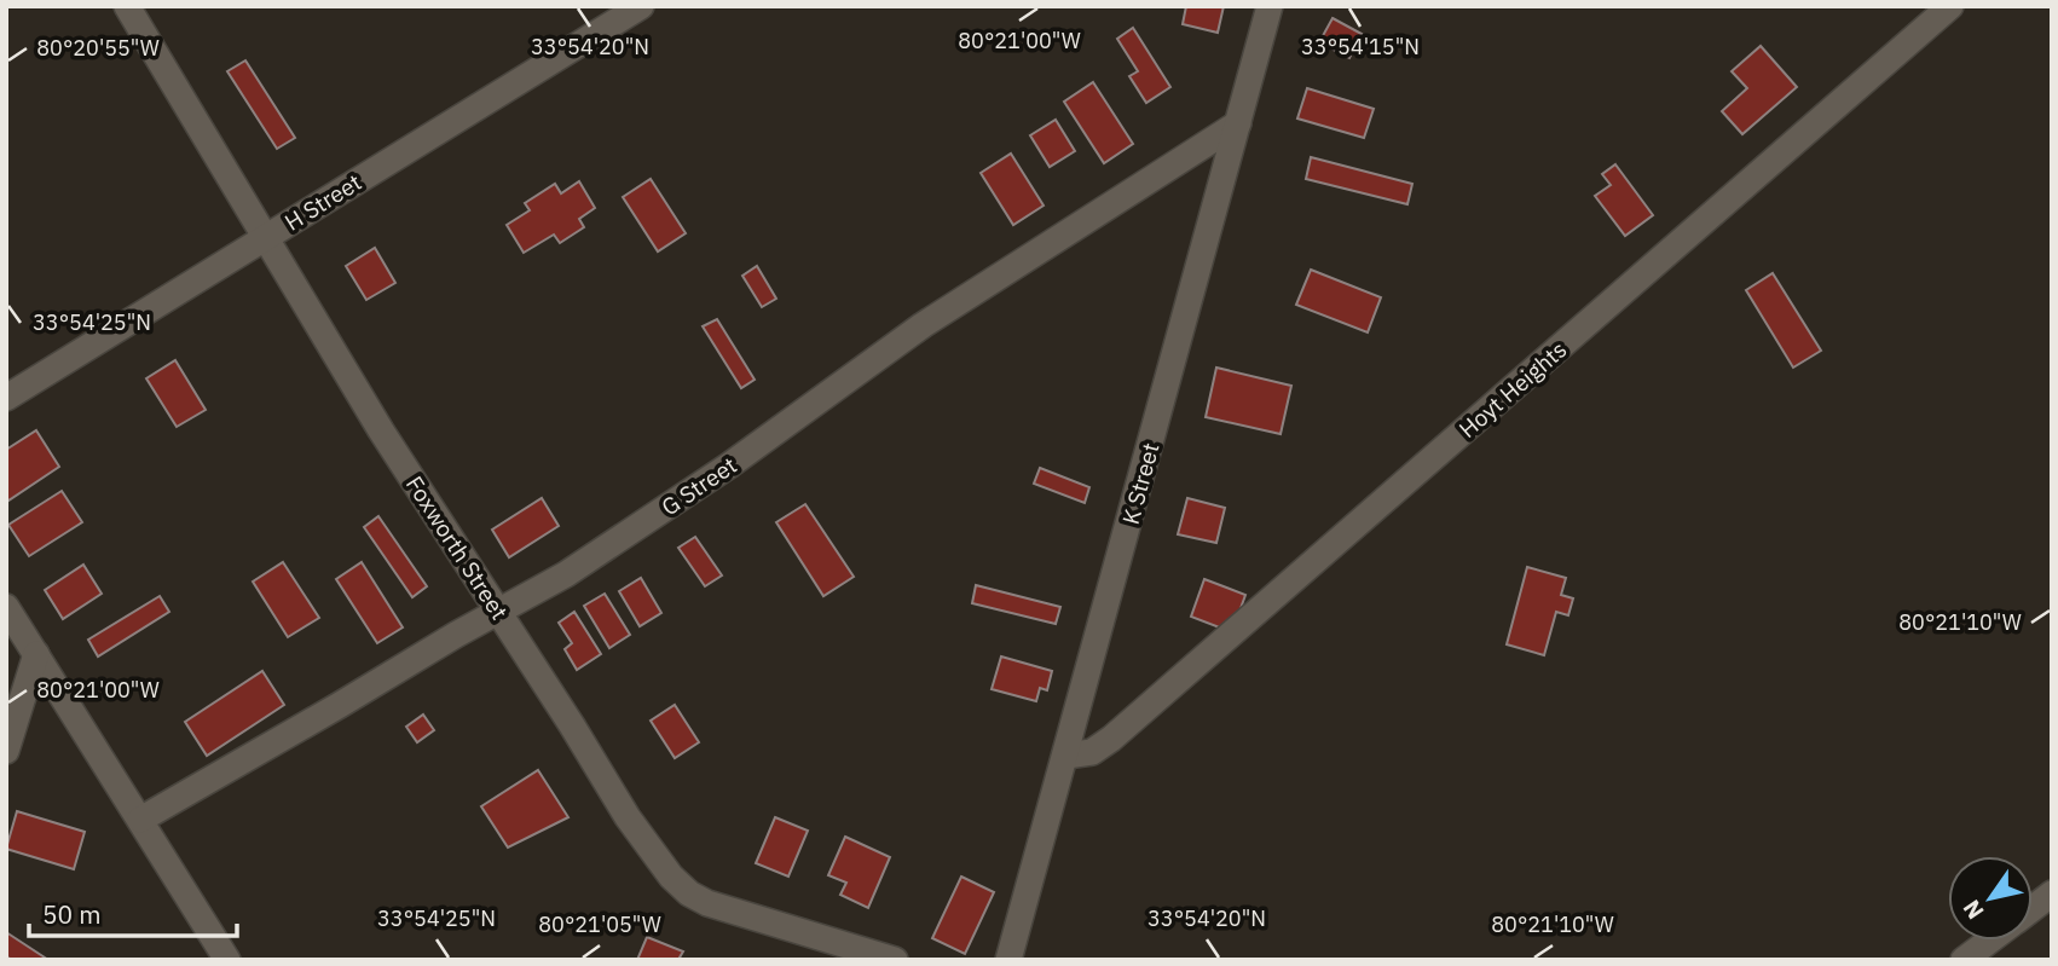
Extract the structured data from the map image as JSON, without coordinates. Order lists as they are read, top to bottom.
{
  "streets": {
    "street": [
      "H Street",
      "Hoyt Heights",
      "K Street",
      "G Street",
      "Foxworth Street"
    ]
  },
  "crossings": [
    ["H Street", "Foxworth Street"],
    ["Hoyt Heights", "K Street"],
    ["K Street", "G Street"],
    ["G Street", "Foxworth Street"]
  ],
  "scale_bar": "50 m",
  "north": "bottom left",
  "coordinates": [
    "80°21'00\"W",
    "33°54'20\"N",
    "33°54'15\"N",
    "80°20'55\"W",
    "33°54'25\"N",
    "80°21'10\"W",
    "80°21'05\"W"
  ]
}
